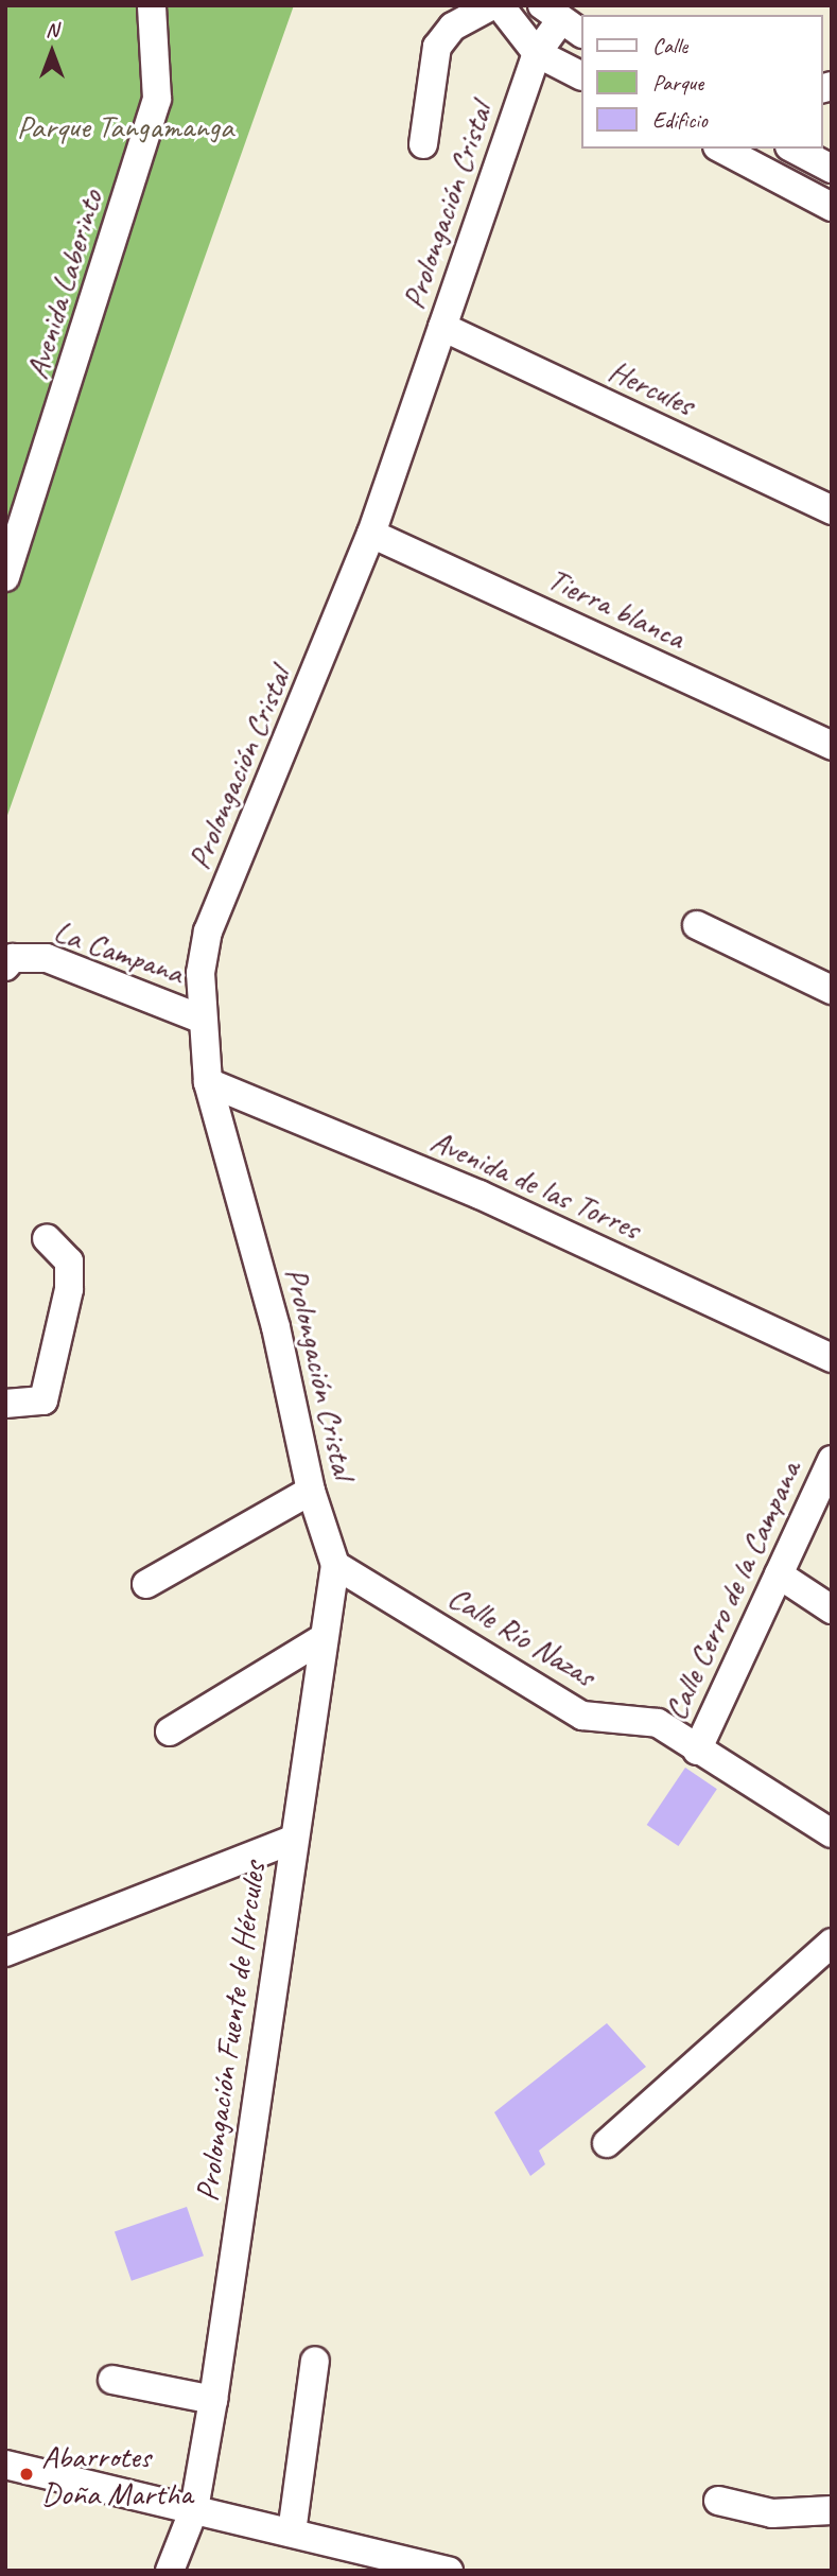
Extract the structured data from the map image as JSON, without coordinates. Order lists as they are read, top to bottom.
{
  "streets": {
    "street": [
      "Prolongación Cristal",
      "Avenida Laberinto",
      "Hercules",
      "Tierra blanca",
      "La Campana",
      "Avenida de las Torres",
      "Calle Cerro de la Campana",
      "Calle Río Nazas",
      "Prolongación Fuente de Hércules"
    ]
  },
  "crossings": [
    ["Prolongación Cristal", "Hercules"],
    ["Prolongación Cristal", "Tierra blanca"],
    ["Prolongación Cristal", "La Campana"],
    ["Prolongación Cristal", "Avenida de las Torres"],
    ["Prolongación Cristal", "Calle Río Nazas"],
    ["Prolongación Cristal", "Prolongación Fuente de Hércules"],
    ["Calle Cerro de la Campana", "Calle Río Nazas"],
    ["Calle Río Nazas", "Prolongación Fuente de Hércules"]
  ],
  "parks": ["Parque Tangamanga"],
  "places": ["Abarrotes Doña Martha"],
  "legend": ["Calle", "Parque", "Edificio"],
  "north": "top"
}
